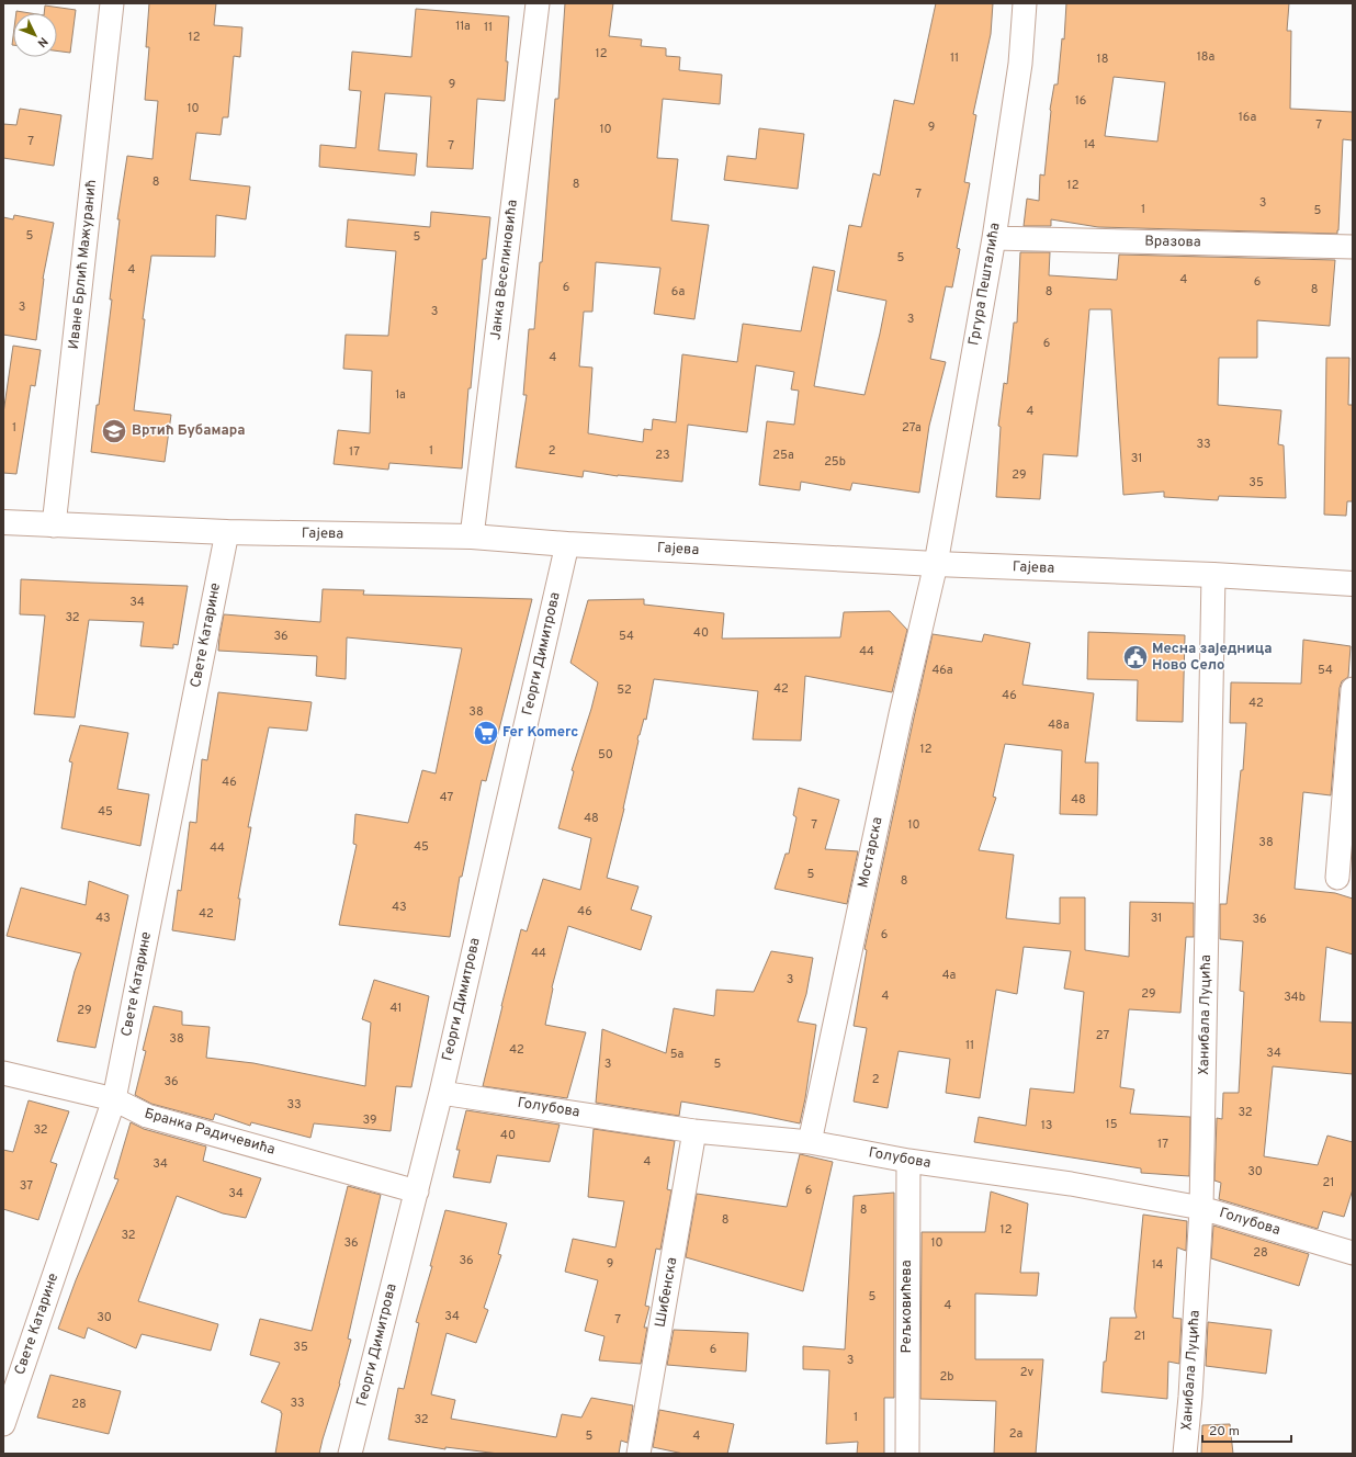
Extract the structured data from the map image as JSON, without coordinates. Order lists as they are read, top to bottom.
{
  "streets": {
    "street": [
      "Вразова",
      "Иване Брлић Мажуранић",
      "Јанка Веселиновића",
      "Гргура Пешталића",
      "Гајева",
      "Свете Катарине",
      "Георги Димитрова",
      "Мостарска",
      "Ханибала Луцића",
      "Голубова",
      "Бранка Радичевића",
      "Шибенска",
      "Рељковићева"
    ]
  },
  "crossings": [
    ["Вразова", "Гргура Пешталића"],
    ["Иване Брлић Мажуранић", "Гајева"],
    ["Јанка Веселиновића", "Гајева"],
    ["Гргура Пешталића", "Гајева"],
    ["Гргура Пешталића", "Мостарска"],
    ["Гајева", "Свете Катарине"],
    ["Гајева", "Георги Димитрова"],
    ["Гајева", "Мостарска"],
    ["Гајева", "Ханибала Луцића"],
    ["Свете Катарине", "Бранка Радичевића"],
    ["Георги Димитрова", "Голубова"],
    ["Георги Димитрова", "Бранка Радичевића"],
    ["Мостарска", "Голубова"],
    ["Ханибала Луцића", "Голубова"],
    ["Голубова", "Шибенска"],
    ["Голубова", "Рељковићева"]
  ],
  "places": {
    "school or university": ["Вртић Бубамара"],
    "public building": ["Месна заједница Ново Село"],
    "supermarket": ["Fer Komerc"]
  },
  "house_numbers": [
    "11a",
    "11",
    "12",
    "12",
    "18a",
    "11",
    "18",
    "9",
    "16",
    "10",
    "16a",
    "7",
    "9",
    "10",
    "7",
    "14",
    "7",
    "8",
    "8",
    "12",
    "7",
    "3",
    "1",
    "5",
    "5",
    "5",
    "5",
    "4",
    "4",
    "6",
    "6",
    "8",
    "6a",
    "8",
    "3",
    "3",
    "3",
    "6",
    "4",
    "1a",
    "4",
    "1",
    "27a",
    "33",
    "1",
    "2",
    "17",
    "23",
    "25a",
    "31",
    "25b",
    "29",
    "35",
    "34",
    "32",
    "40",
    "36",
    "54",
    "44",
    "46a",
    "54",
    "42",
    "52",
    "46",
    "42",
    "38",
    "48a",
    "12",
    "50",
    "46",
    "47",
    "48",
    "45",
    "48",
    "7",
    "10",
    "38",
    "45",
    "44",
    "5",
    "8",
    "43",
    "46",
    "42",
    "43",
    "31",
    "36",
    "6",
    "44",
    "4a",
    "3",
    "29",
    "4",
    "34b",
    "41",
    "29",
    "27",
    "38",
    "11",
    "42",
    "34",
    "5a",
    "3",
    "5",
    "2",
    "36",
    "33",
    "32",
    "39",
    "15",
    "13",
    "32",
    "40",
    "17",
    "4",
    "34",
    "30",
    "21",
    "37",
    "6",
    "34",
    "8",
    "8",
    "12",
    "32",
    "36",
    "10",
    "28",
    "36",
    "9",
    "14",
    "5",
    "4",
    "34",
    "30",
    "7",
    "21",
    "35",
    "6",
    "3",
    "2v",
    "2b",
    "33",
    "28",
    "1",
    "32",
    "2a",
    "5",
    "4"
  ],
  "scale_bar": "20 m",
  "north": "bottom right"
}
